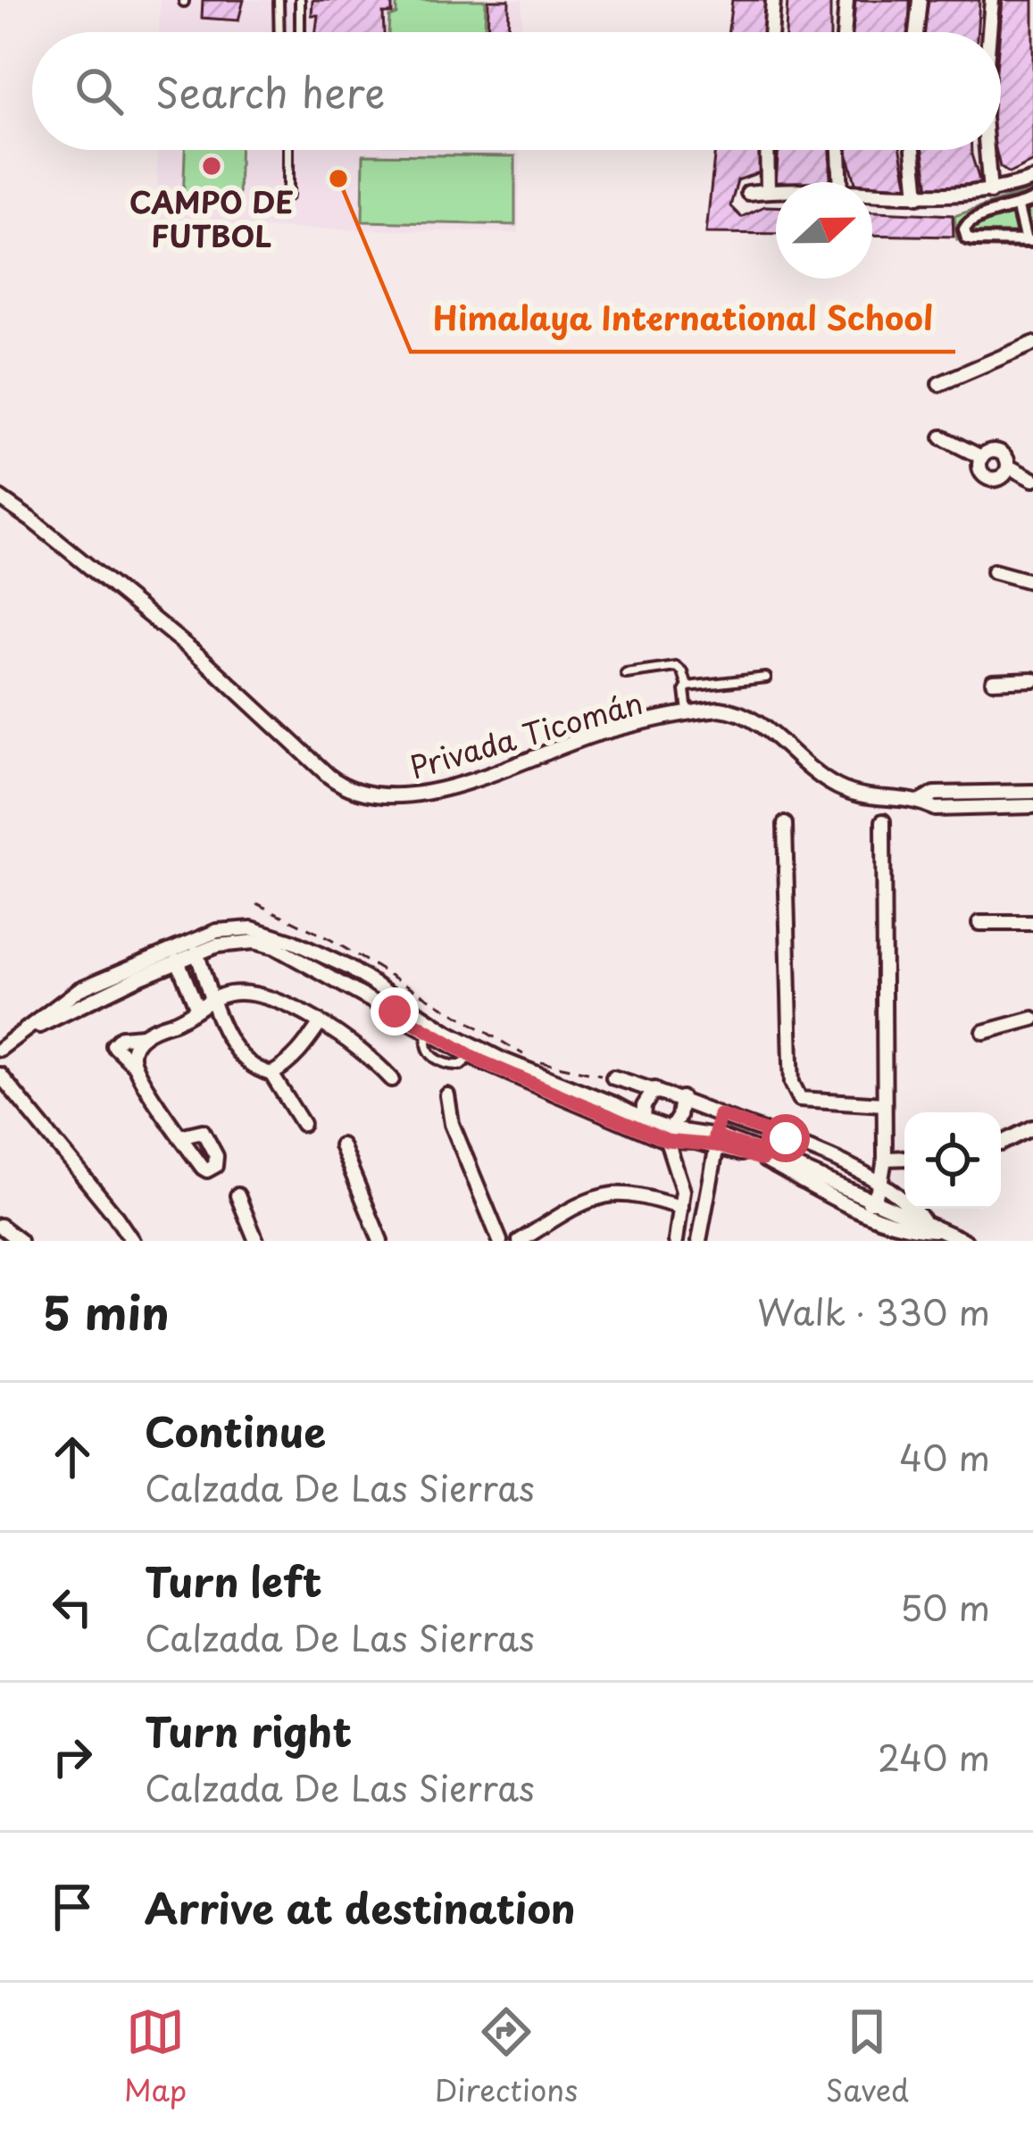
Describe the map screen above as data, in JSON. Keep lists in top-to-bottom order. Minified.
{"streets":{"street":["Privada Ticomán"]},"places":["CAMPO DE FUTBOL","Himalaya International School"],"north":"right","page":{"search":"Search here","heading":["5 min","Walk · 330 m"],"list":[["Continue","Calzada De Las Sierras","40 m"],["Turn left","Calzada De Las Sierras","50 m"],["Turn right","Calzada De Las Sierras","240 m"],"Arrive at destination"],"nav":["Map","Directions","Saved"]}}
